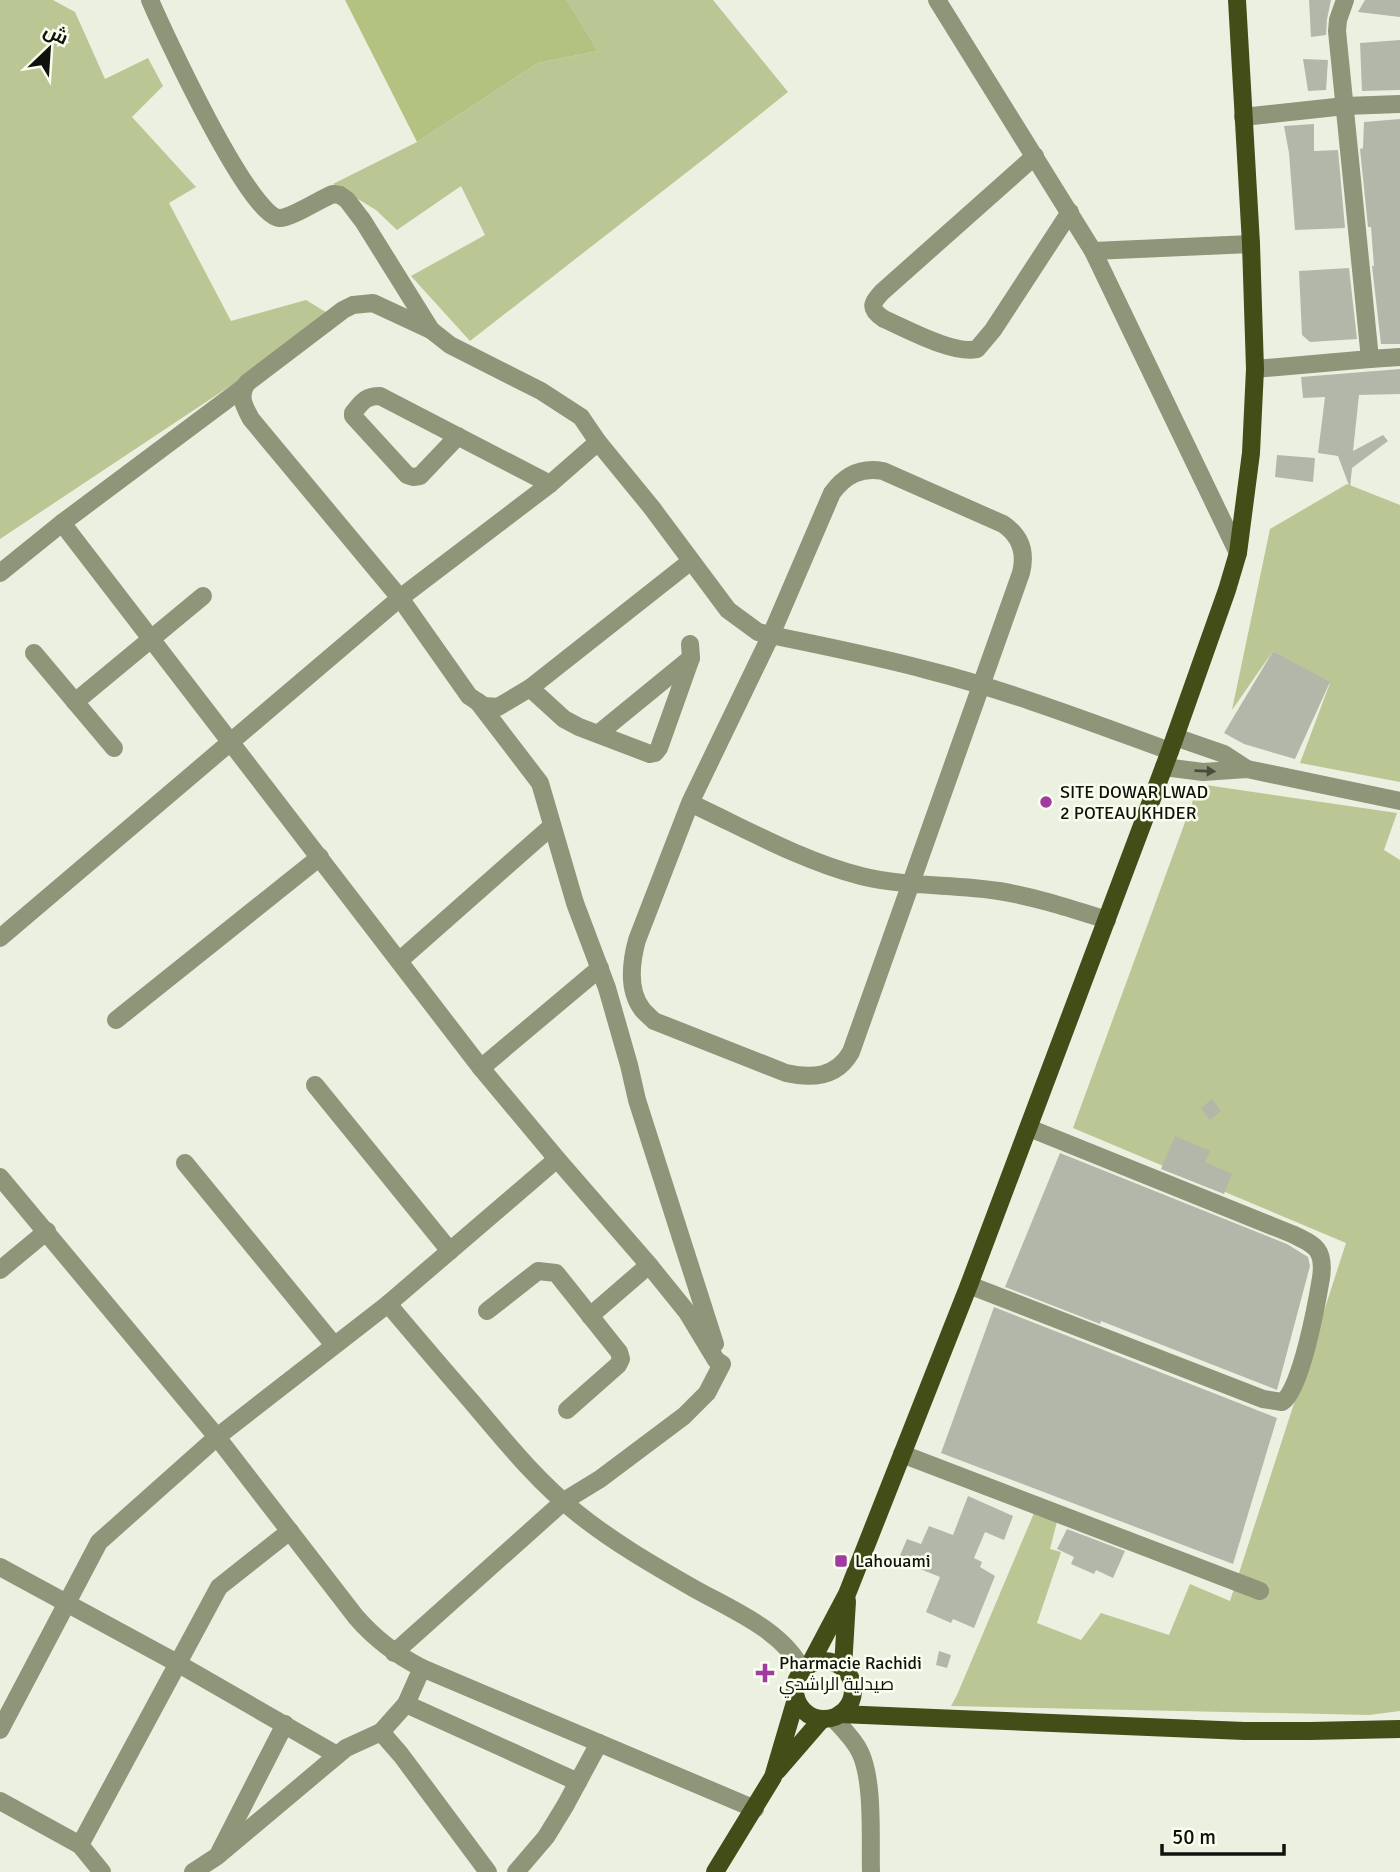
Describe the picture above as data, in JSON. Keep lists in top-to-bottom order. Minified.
{"places":{"other":["SITE DOWAR LWAD 2 POTEAU KHDER"],"transit":["Lahouami"],"health":["Pharmacie Rachidi صيدلية الراشدي"]},"scale_bar":"50 m","north":"top right"}
